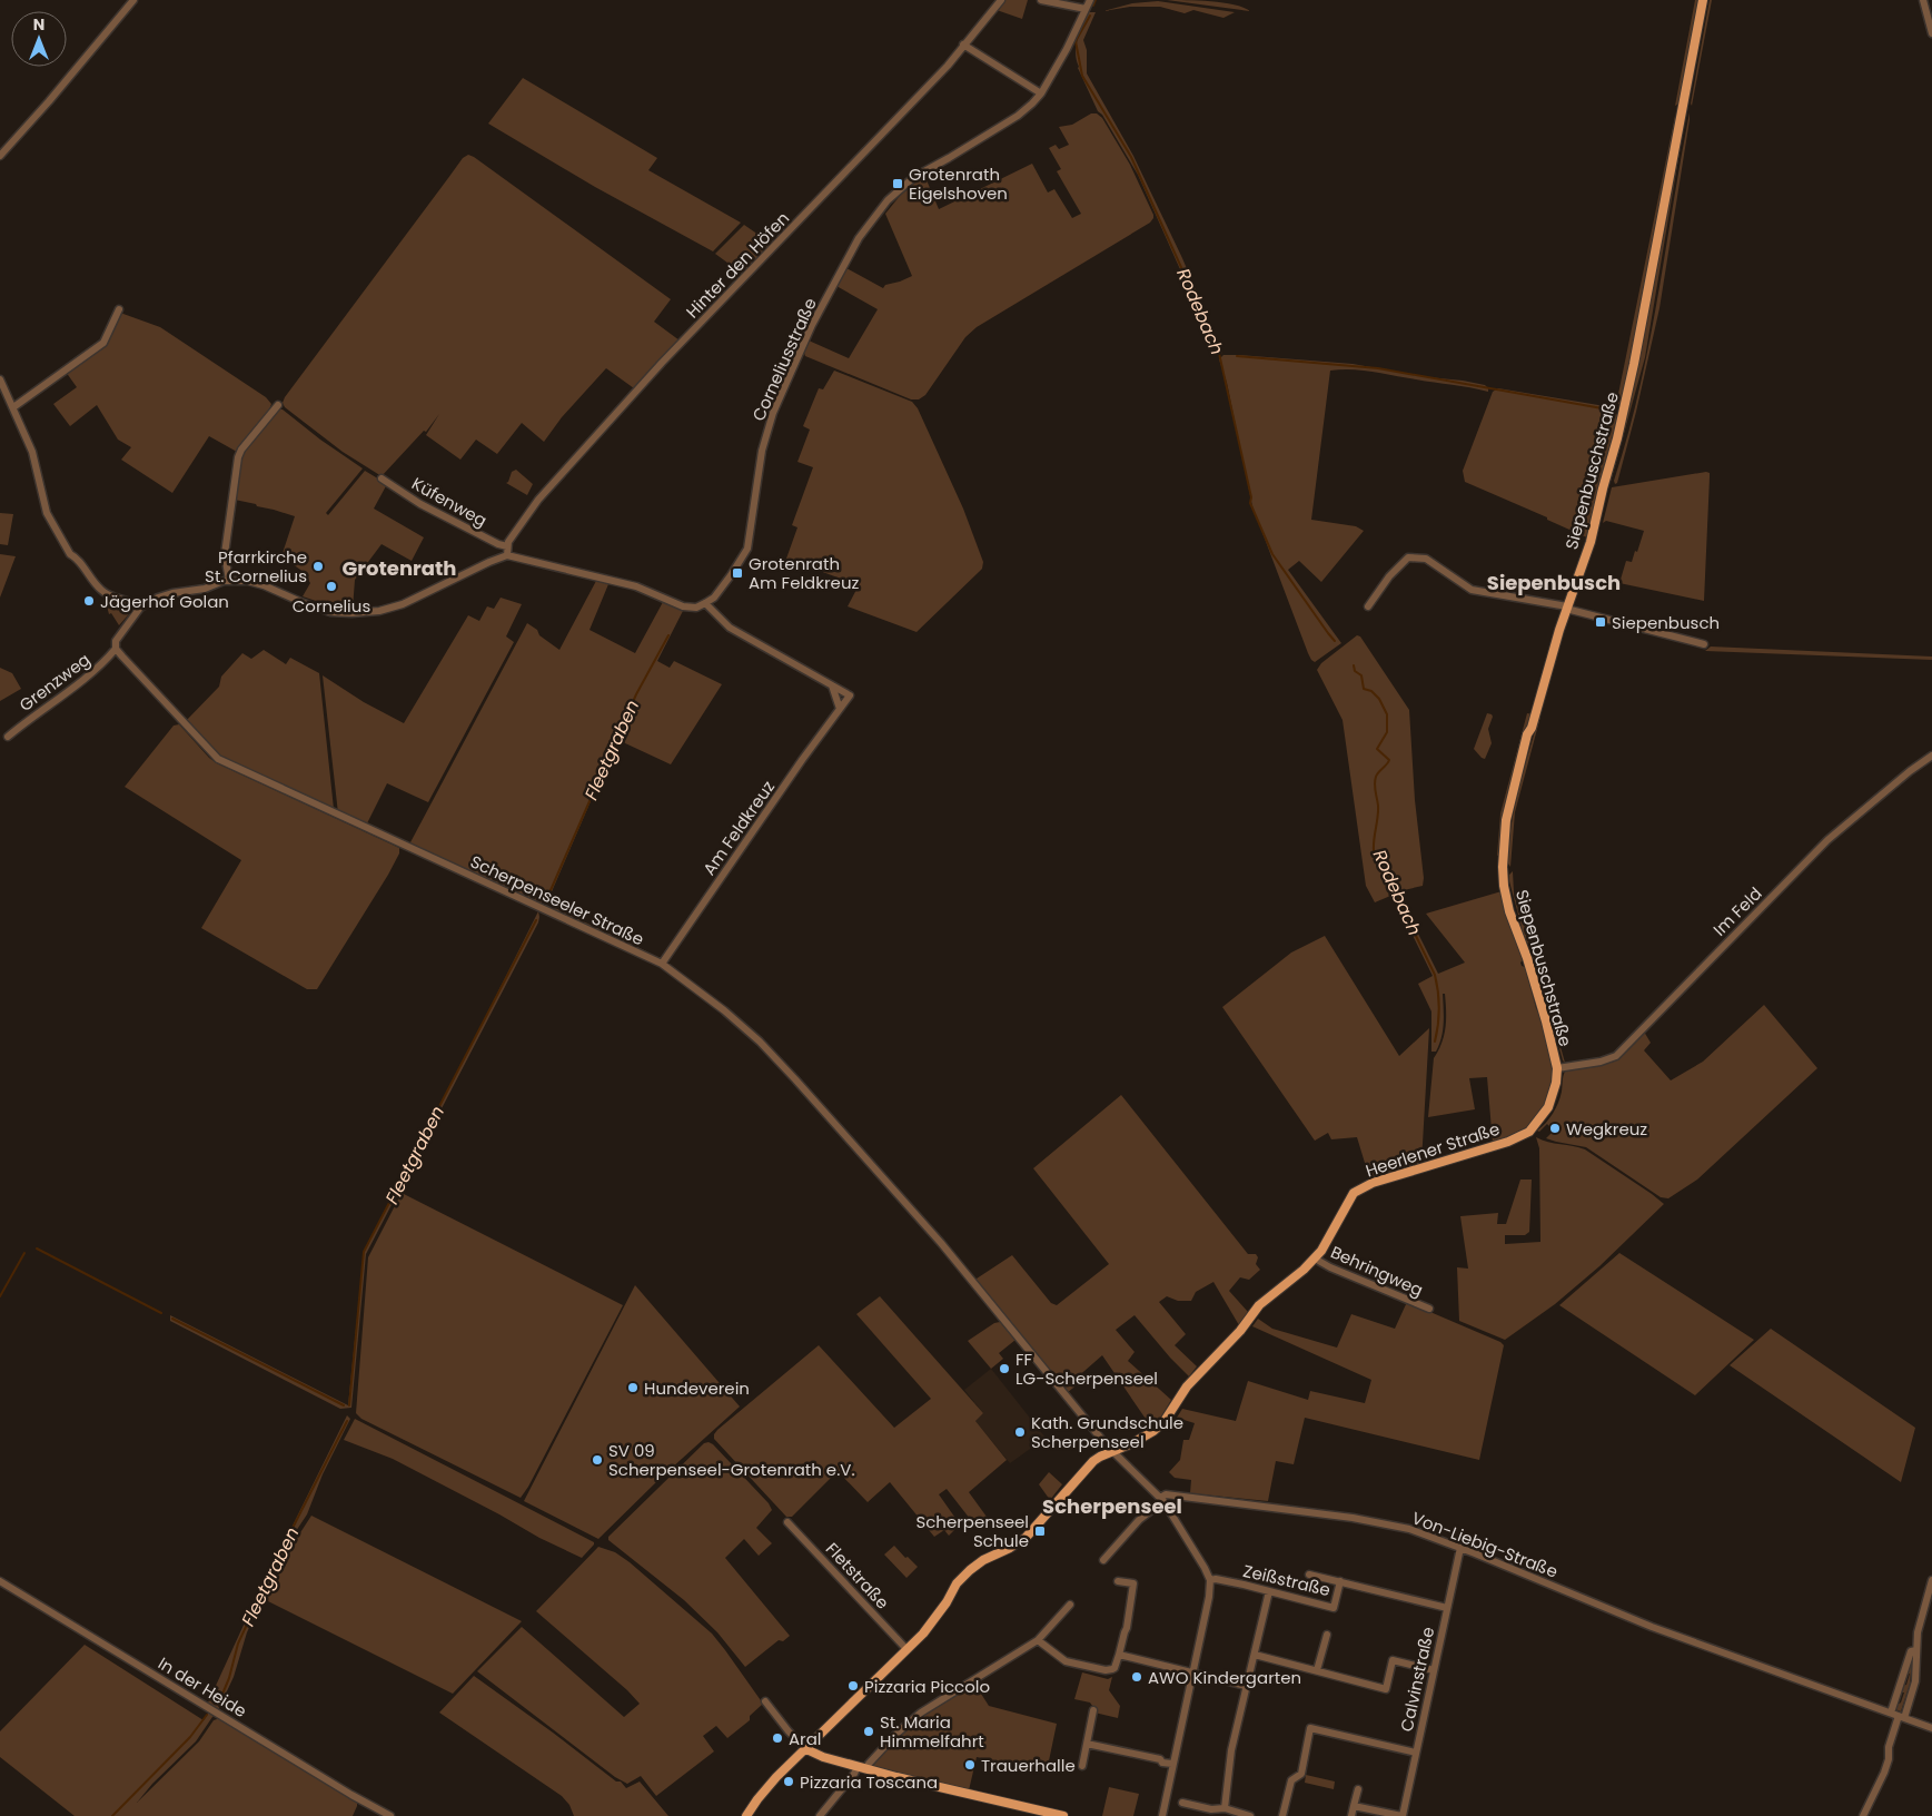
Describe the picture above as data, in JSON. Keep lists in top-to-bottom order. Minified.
{"streets":{"main road":["Siepenbuschstraße","Heerlener Straße"],"street":["Hinter den Höfen","Corneliusstraße","Küfenweg","Grenzweg","Am Feldkreuz","Scherpenseeler Straße","Im Feld","Behringweg","Von-Liebig-Straße","Fletstraße","Zeißstraße","Calvinstraße","In der Heide"]},"crossings":[["Hinter den Höfen","Küfenweg"],["Corneliusstraße","Am Feldkreuz"],["Siepenbuschstraße","Im Feld"],["Siepenbuschstraße","Heerlener Straße"],["Grenzweg","Scherpenseeler Straße"],["Am Feldkreuz","Scherpenseeler Straße"],["Scherpenseeler Straße","Heerlener Straße"],["Im Feld","Heerlener Straße"],["Heerlener Straße","Behringweg"],["Heerlener Straße","Fletstraße"],["Von-Liebig-Straße","Calvinstraße"],["Zeißstraße","Calvinstraße"]],"districts":["Grotenrath","Siepenbusch","Scherpenseel"],"water":["Rodebach","Fleetgraben"],"places":{"transit":["Grotenrath Eigelshoven","Grotenrath Am Feldkreuz","Siepenbusch","Scherpenseel Schule"],"other":["Pfarrkirche St. Cornelius","Cornelius","Jägerhof Golan","Wegkreuz","FF LG-Scherpenseel","Hundeverein","Kath. Grundschule Scherpenseel","SV 09 Scherpenseel-Grotenrath e.V.","AWO Kindergarten","Pizzaria Piccolo","St. Maria Himmelfahrt","Aral","Trauerhalle","Pizzaria Toscana"]},"north":"top"}
